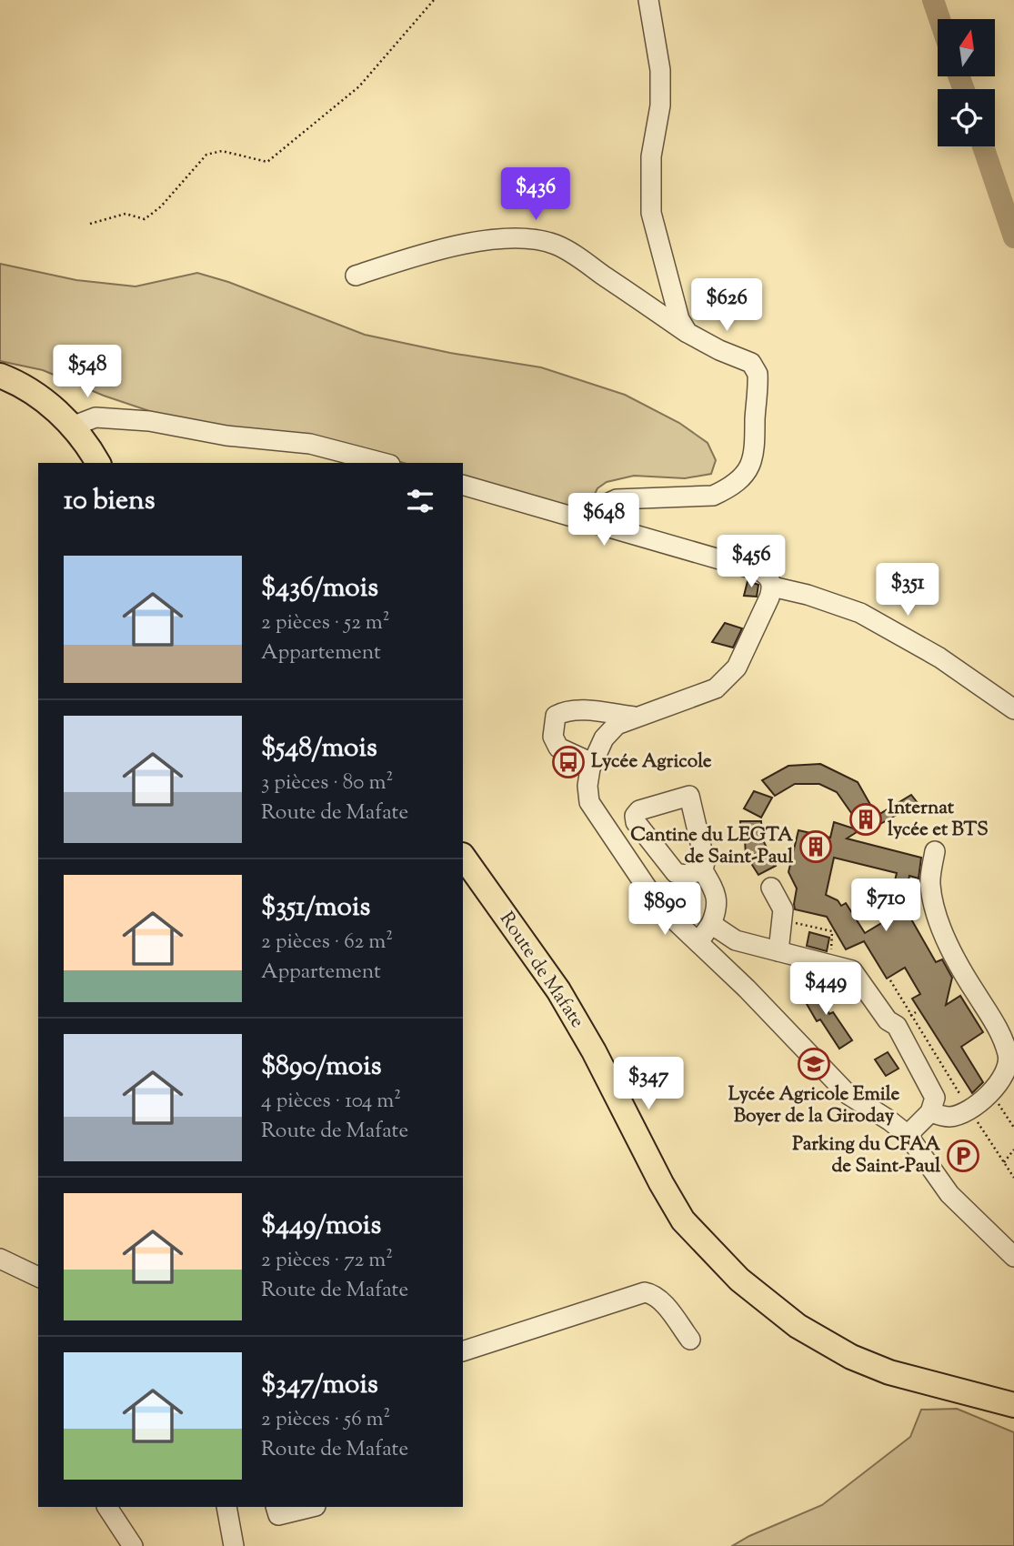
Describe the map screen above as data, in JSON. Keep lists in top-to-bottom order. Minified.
{"streets":{"main road":["Route de Mafate"]},"places":{"bus stop":["Lycée Agricole"],"building":["Internat lycée et BTS","Cantine du LEGTA de Saint-Paul"],"school or university":["Lycée Agricole Emile Boyer de la Giroday"],"parking":["Parking du CFAA de Saint-Paul"]},"north":"top","page":{"price":["$436","$626","$548","$648","$456","$351","$710","$890","$449","$347"],"heading":"10 biens","list":[{"name":"$436/mois","note":"2 pièces · 52 m² · Appartement"},{"name":"$548/mois","note":"3 pièces · 80 m² · Route de Mafate"},{"name":"$351/mois","note":"2 pièces · 62 m² · Appartement"},{"name":"$890/mois","note":"4 pièces · 104 m² · Route de Mafate"},{"name":"$449/mois","note":"2 pièces · 72 m² · Route de Mafate"},{"name":"$347/mois","note":"2 pièces · 56 m² · Route de Mafate"}]}}
